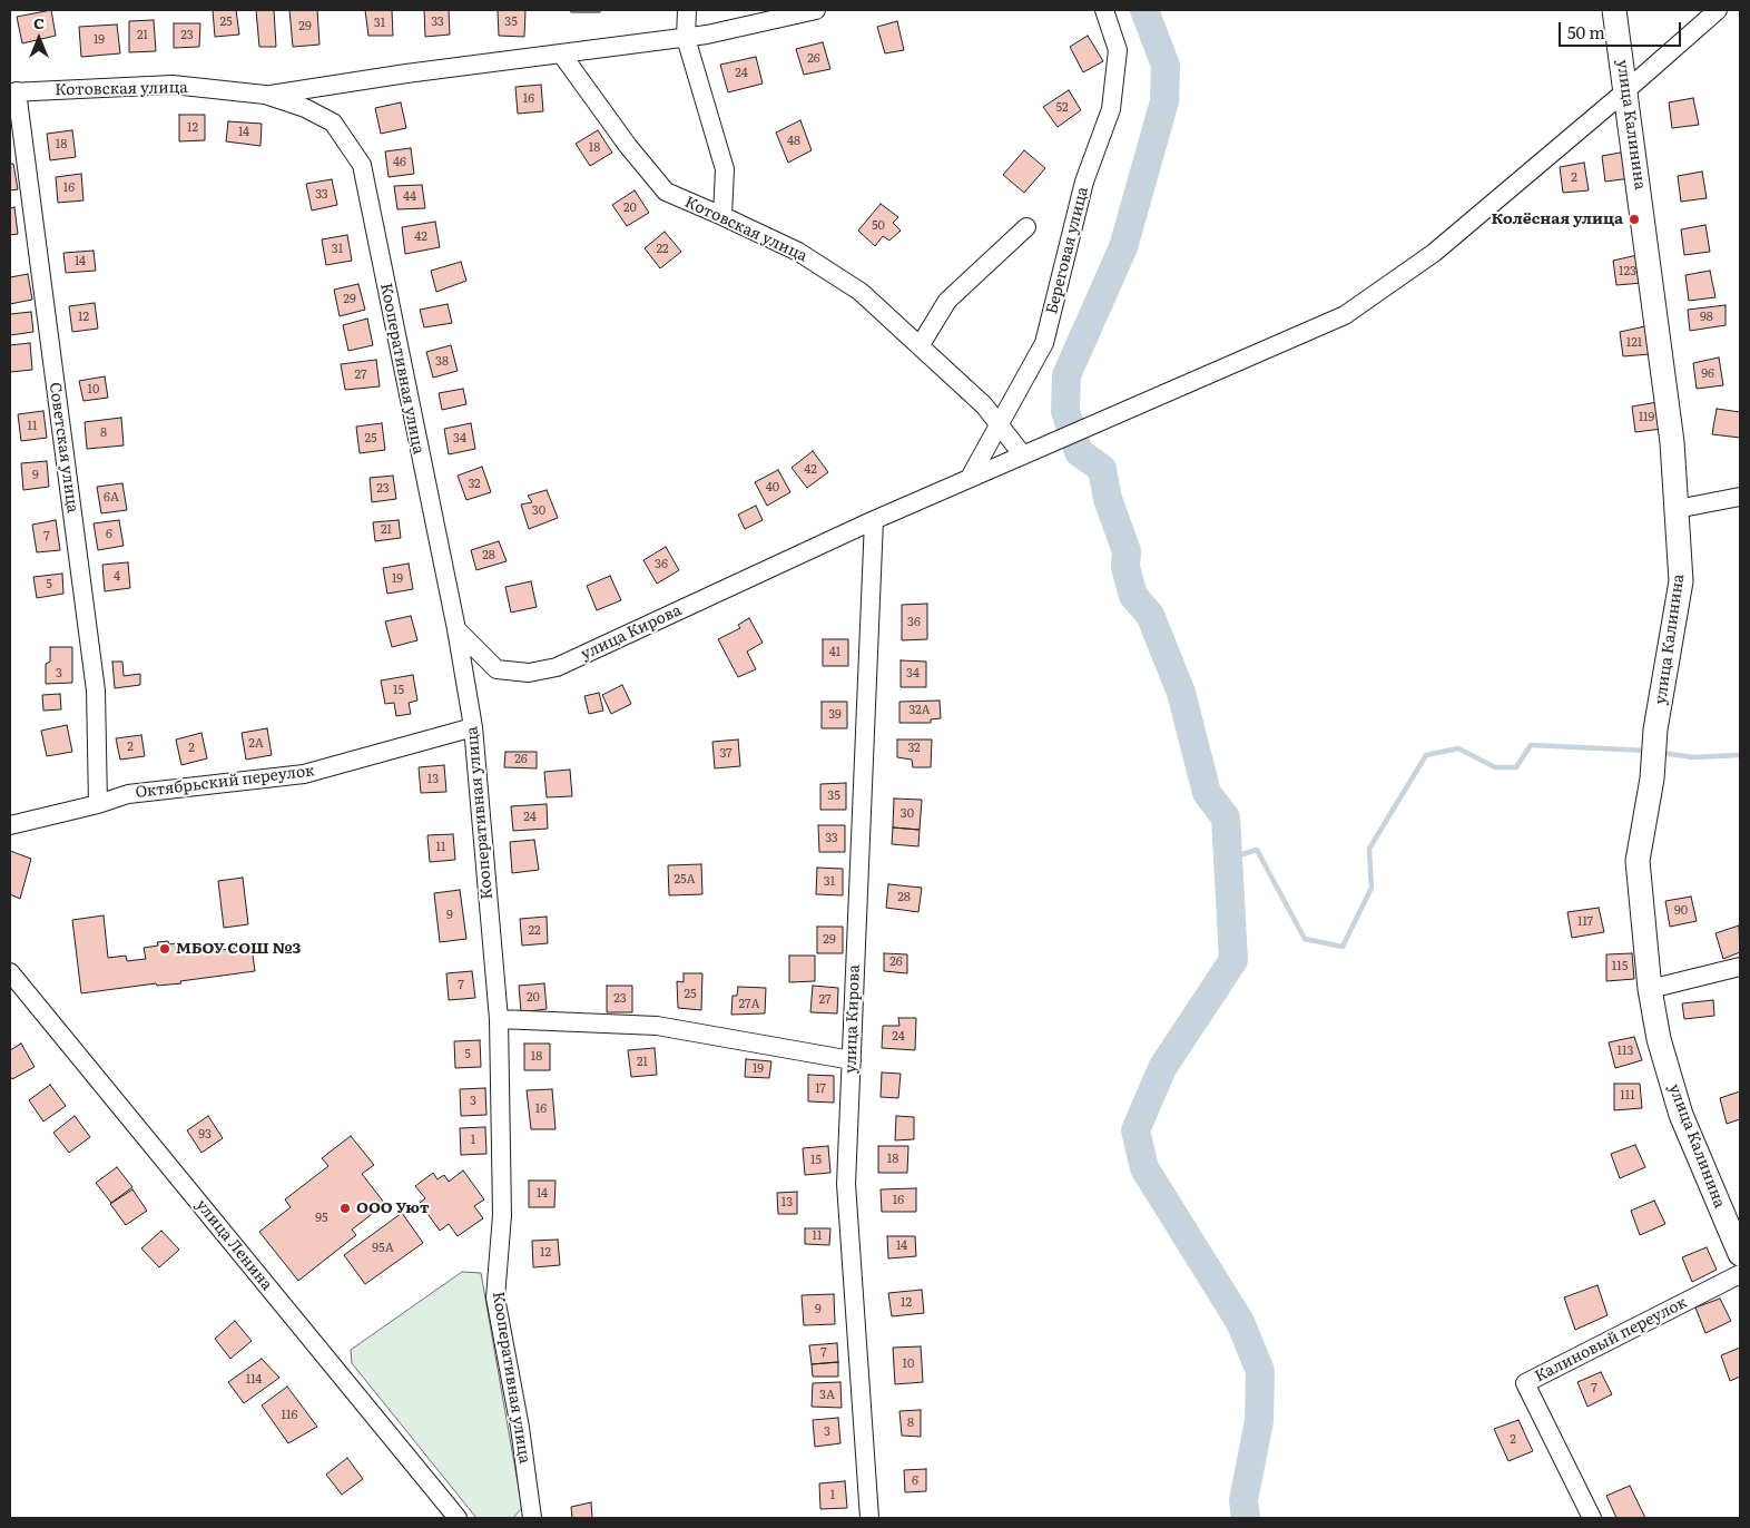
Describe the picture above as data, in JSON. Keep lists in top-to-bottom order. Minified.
{"streets":{"main road":["улица Калинина"],"street":["Котовская улица","Береговая улица","Кооперативная улица","Советская улица","улица Кирова","Октябрьский переулок","улица Ленина","Калиновый переулок"]},"crossings":[["Котовская улица","Береговая улица"],["Котовская улица","Кооперативная улица"],["Котовская улица","Советская улица"],["Котовская улица","улица Кирова"],["улица Калинина","улица Кирова"],["Береговая улица","улица Кирова"],["Кооперативная улица","улица Кирова"],["Кооперативная улица","Октябрьский переулок"],["Советская улица","Октябрьский переулок"]],"places":["Колёсная улица","МБОУ СОШ №3","ООО Уют"],"house_numbers":["25","33","35","31","29","21","23","19","26","24","16","52","12","14","48","18","18","46","2","16","33","44","20","50","42","31","22","14","123","29","12","98","121","38","96","27","10","119","11","8","25","34","42","9","32","40","23","6А","30","21","6","7","28","36","4","19","5","36","41","3","34","15","32А","39","2А","2","2","32","37","26","13","35","30","24","33","11","25А","31","28","90","9","117","22","29","26","115","7","25","20","23","27","27А","24","113","5","18","21","19","17","111","3","16","93","1","18","15","14","16","13","95","11","14","95А","12","12","9","7","10","114","7","3А","116","8","3","2","6","1"],"scale_bar":"50 m","north":"top"}
